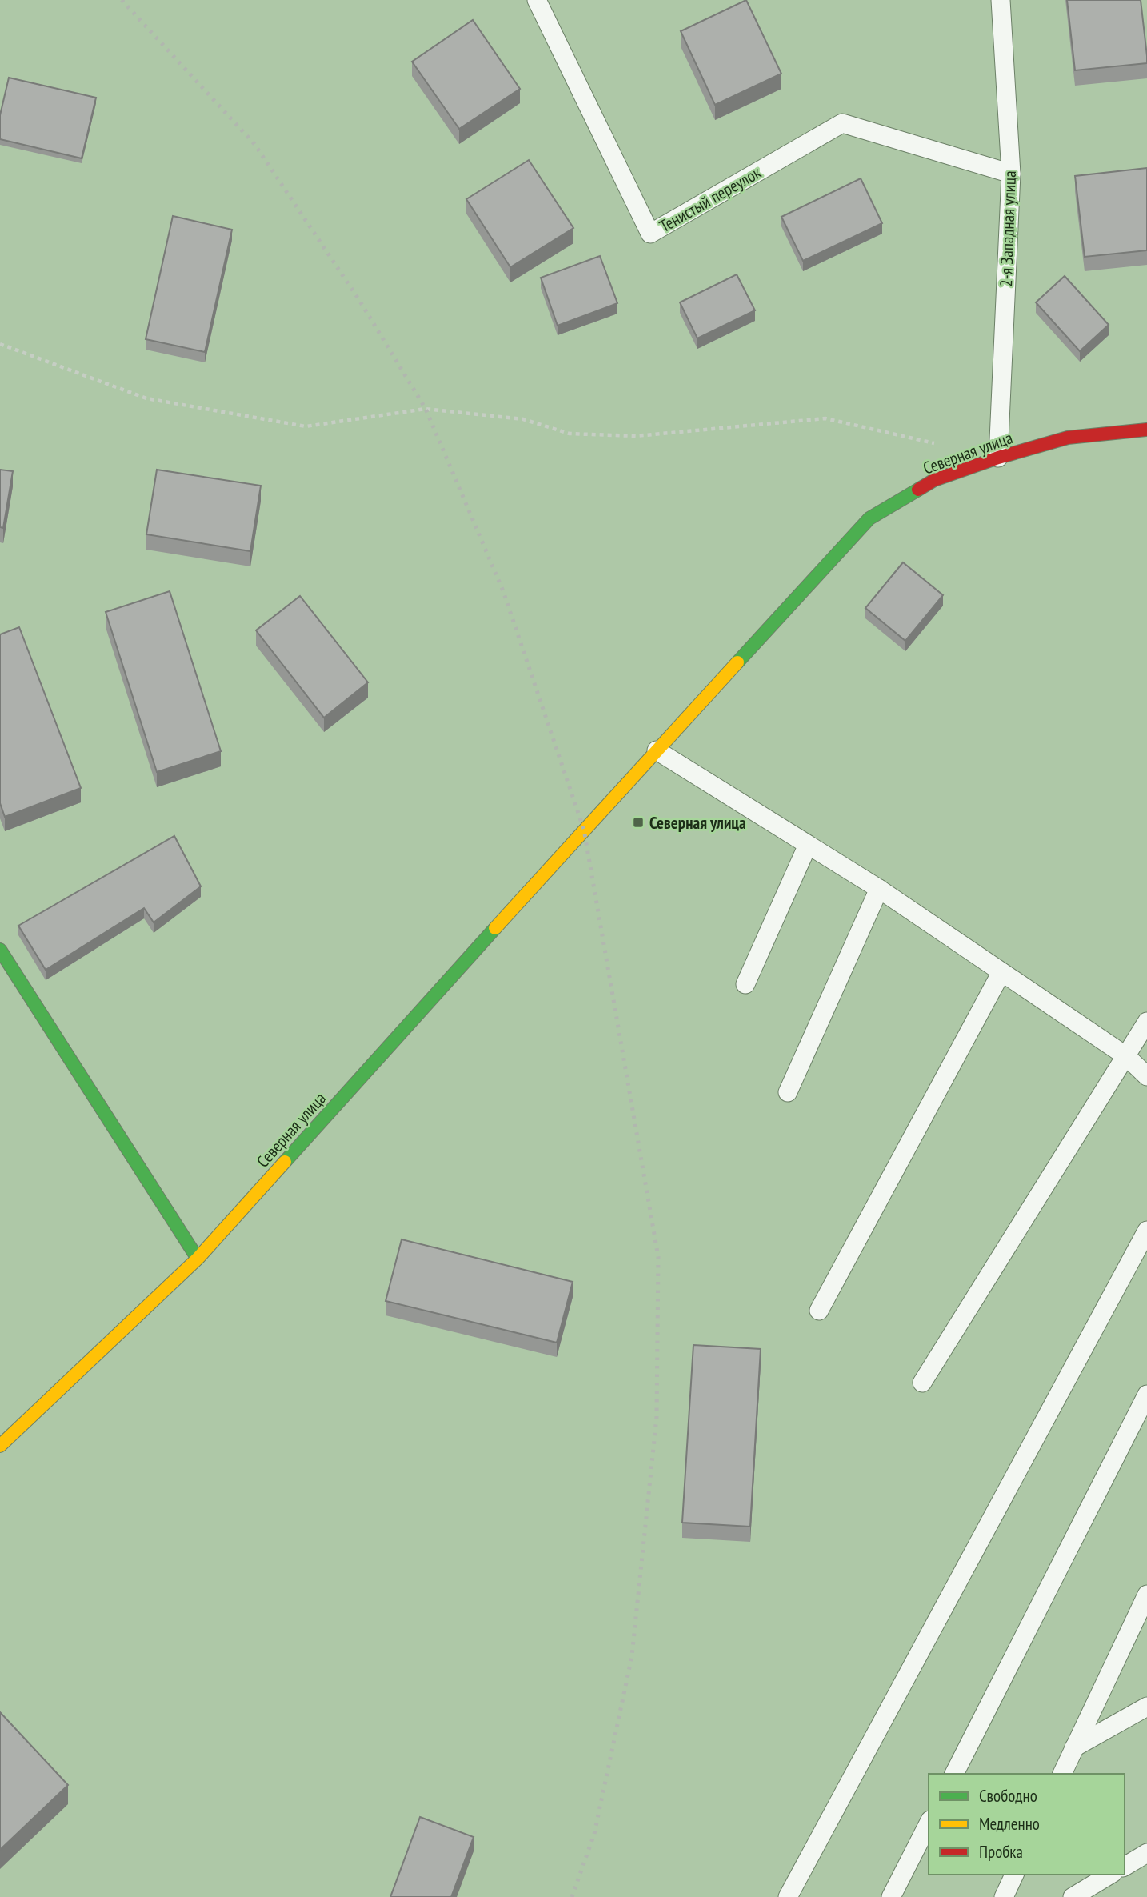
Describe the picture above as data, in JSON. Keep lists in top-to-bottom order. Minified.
{"streets":{"street":["Северная улица"],"lane":["Тенистый переулок","2-я Западная улица"]},"crossings":[["Тенистый переулок","2-я Западная улица"],["2-я Западная улица","Северная улица"]],"places":{"transit":["Северная улица"]},"legend":["Свободно","Медленно","Пробка"]}
